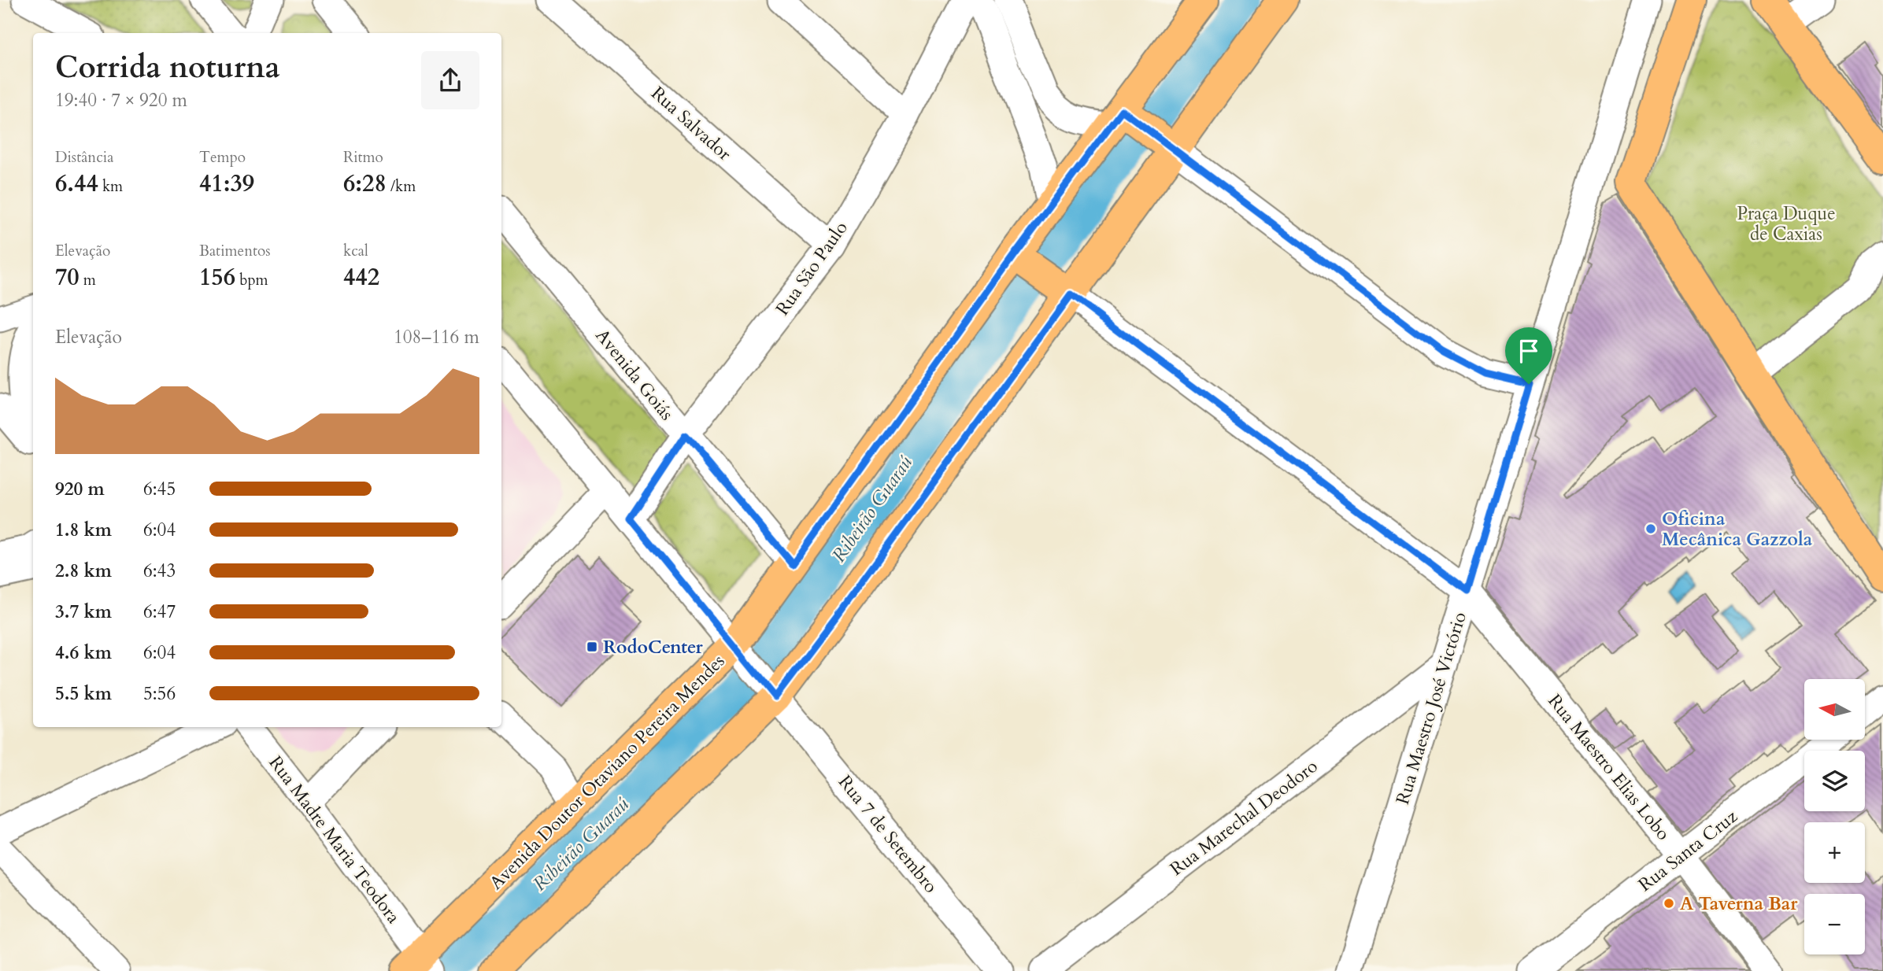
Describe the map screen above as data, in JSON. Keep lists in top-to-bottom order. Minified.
{"streets":{"main road":["Avenida Doutor Otaviano Pereira Mendes"],"street":["Rua Salvador","Rua São Paulo","Avenida Goiás","Rua Maestro José Victório","Rua Maestro Elias Lobo","Rua Marechal Deodoro","Rua 7 de Setembro","Rua Madre Maria Teodora","Rua Santa Cruz"]},"crossings":[["Rua Salvador","Rua São Paulo"],["Rua São Paulo","Avenida Goiás"],["Avenida Goiás","Avenida Doutor Otaviano Pereira Mendes"],["Rua Maestro José Victório","Rua Maestro Elias Lobo"],["Rua Maestro José Victório","Rua Marechal Deodoro"],["Rua Maestro Elias Lobo","Avenida Doutor Otaviano Pereira Mendes"],["Rua Maestro Elias Lobo","Rua Santa Cruz"],["Avenida Doutor Otaviano Pereira Mendes","Rua 7 de Setembro"],["Avenida Doutor Otaviano Pereira Mendes","Rua Madre Maria Teodora"]],"water":["Ribeirão Guaraú"],"parks":["Praça Duque de Caxias"],"places":{"other":["Oficina Mecânica Gazzola","A Taverna Bar"],"transit":["RodoCenter"]},"north":"left","page":{"heading":["Corrida noturna","19:40 · 7 × 920 m"],"stats":[["Distância","6.44 km"],["Tempo","41:39"],["Ritmo","6:28 /km"],["Elevação","70 m"],["Batimentos","156 bpm"],["kcal","442"]],"chart":["Elevação","108–116 m"],"list":[{"name":"920 m","note":"6:45"},{"name":"1.8 km","note":"6:04"},{"name":"2.8 km","note":"6:43"},{"name":"3.7 km","note":"6:47"},{"name":"4.6 km","note":"6:04"},{"name":"5.5 km","note":"5:56"}],"map_buttons":["+","−"]}}
